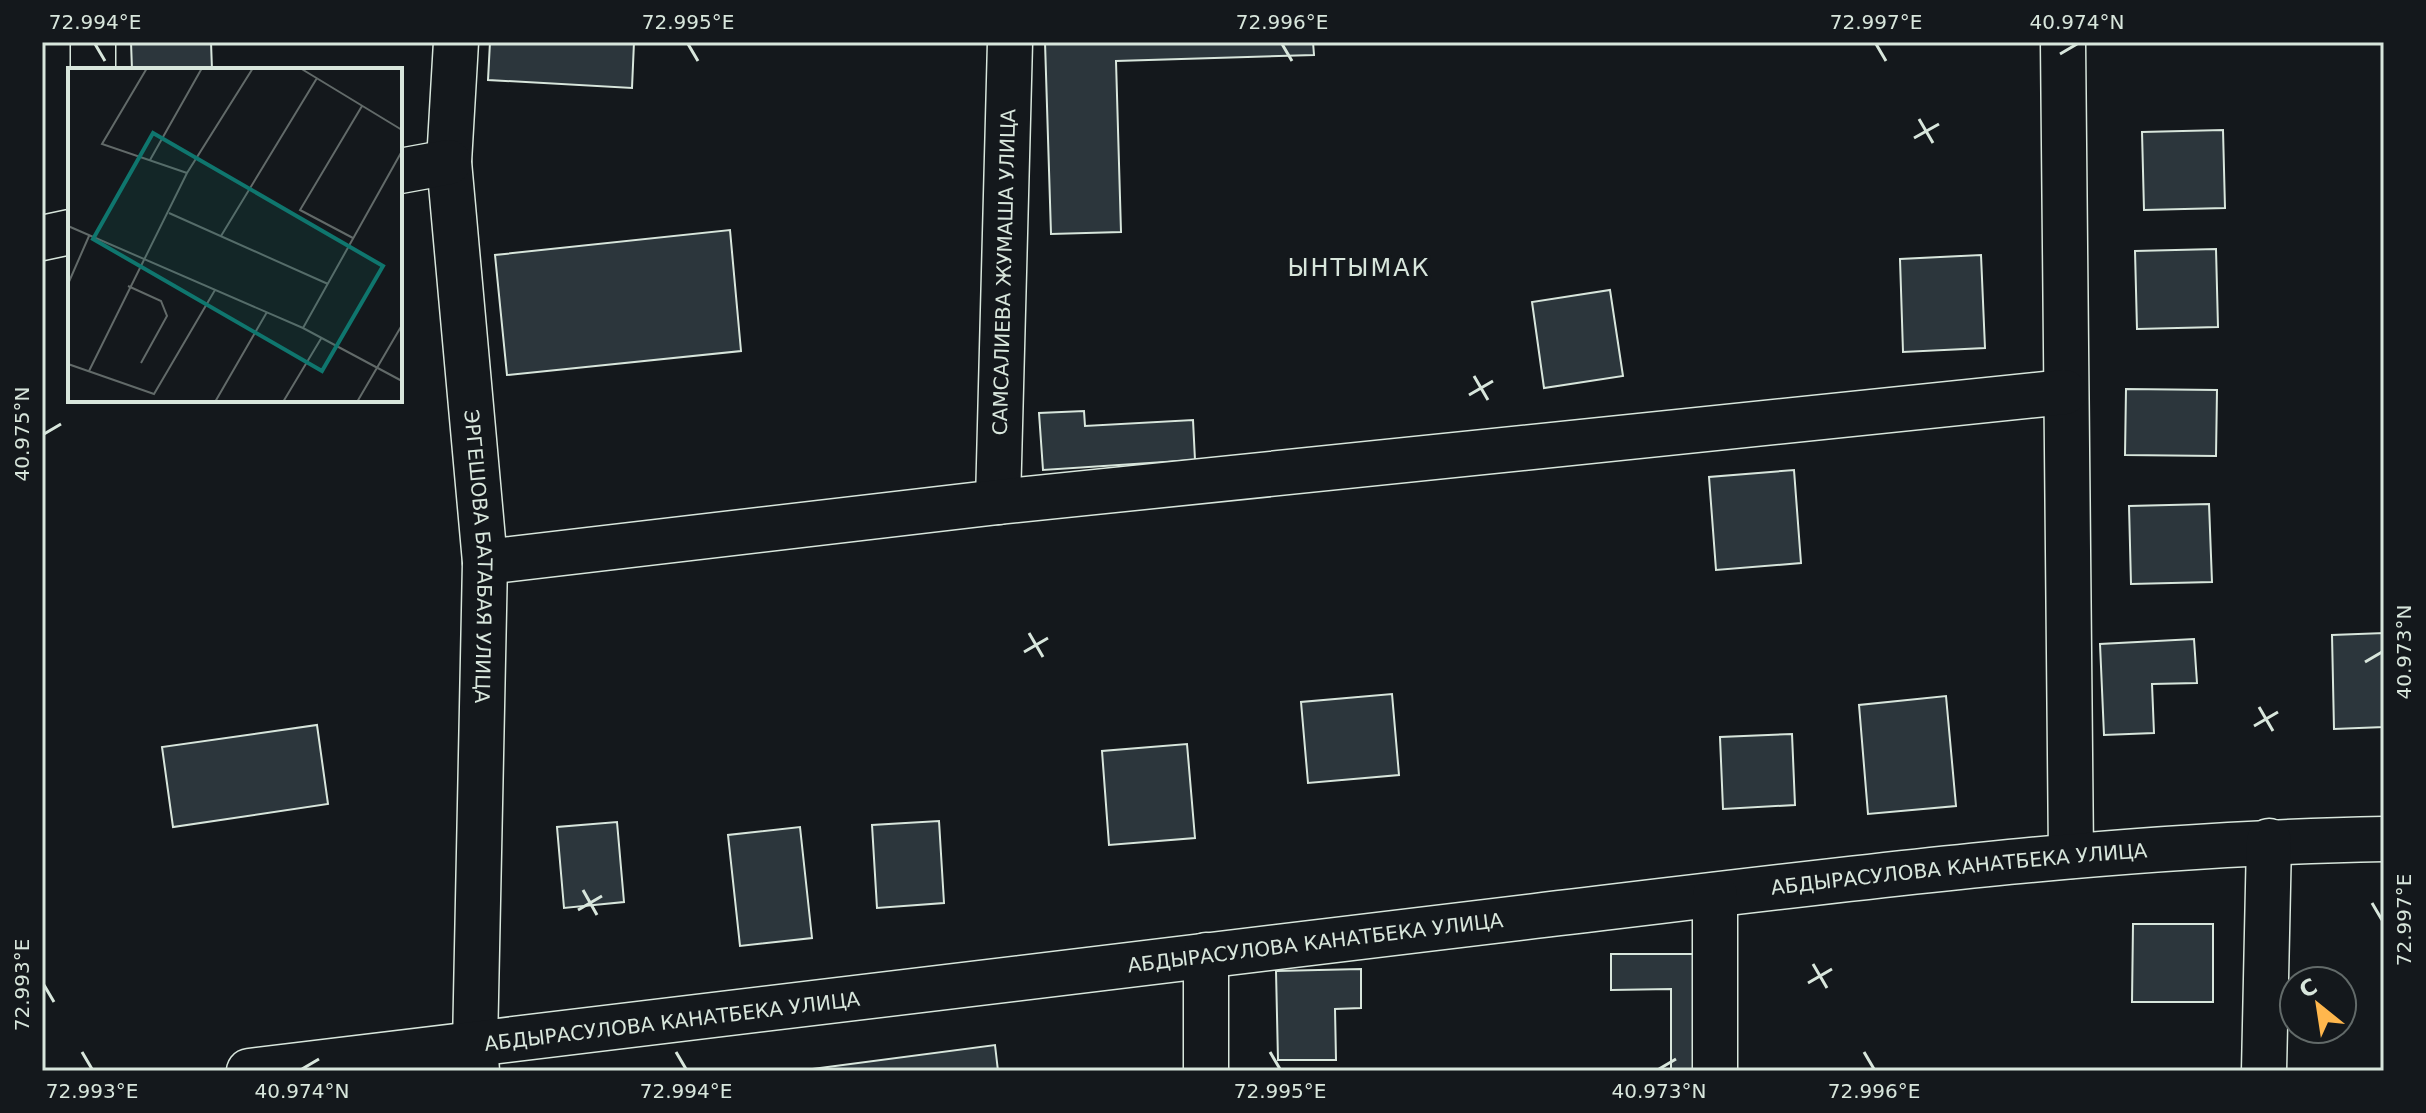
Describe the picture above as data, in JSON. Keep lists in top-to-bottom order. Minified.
{"streets":{"street":["САМСАЛИЕВА ЖУМАША УЛИЦА","ЭРГЕШОВА БАТАБАЯ УЛИЦА","АБДЫРАСУЛОВА КАНАТБЕКА УЛИЦА"]},"crossings":[["ЭРГЕШОВА БАТАБАЯ УЛИЦА","АБДЫРАСУЛОВА КАНАТБЕКА УЛИЦА"]],"districts":["ЫНТЫМАК"],"north":"top left","coordinates":["72.994°E","72.995°E","72.996°E","72.997°E","40.974°N","40.975°N","40.973°N","72.993°E"]}
